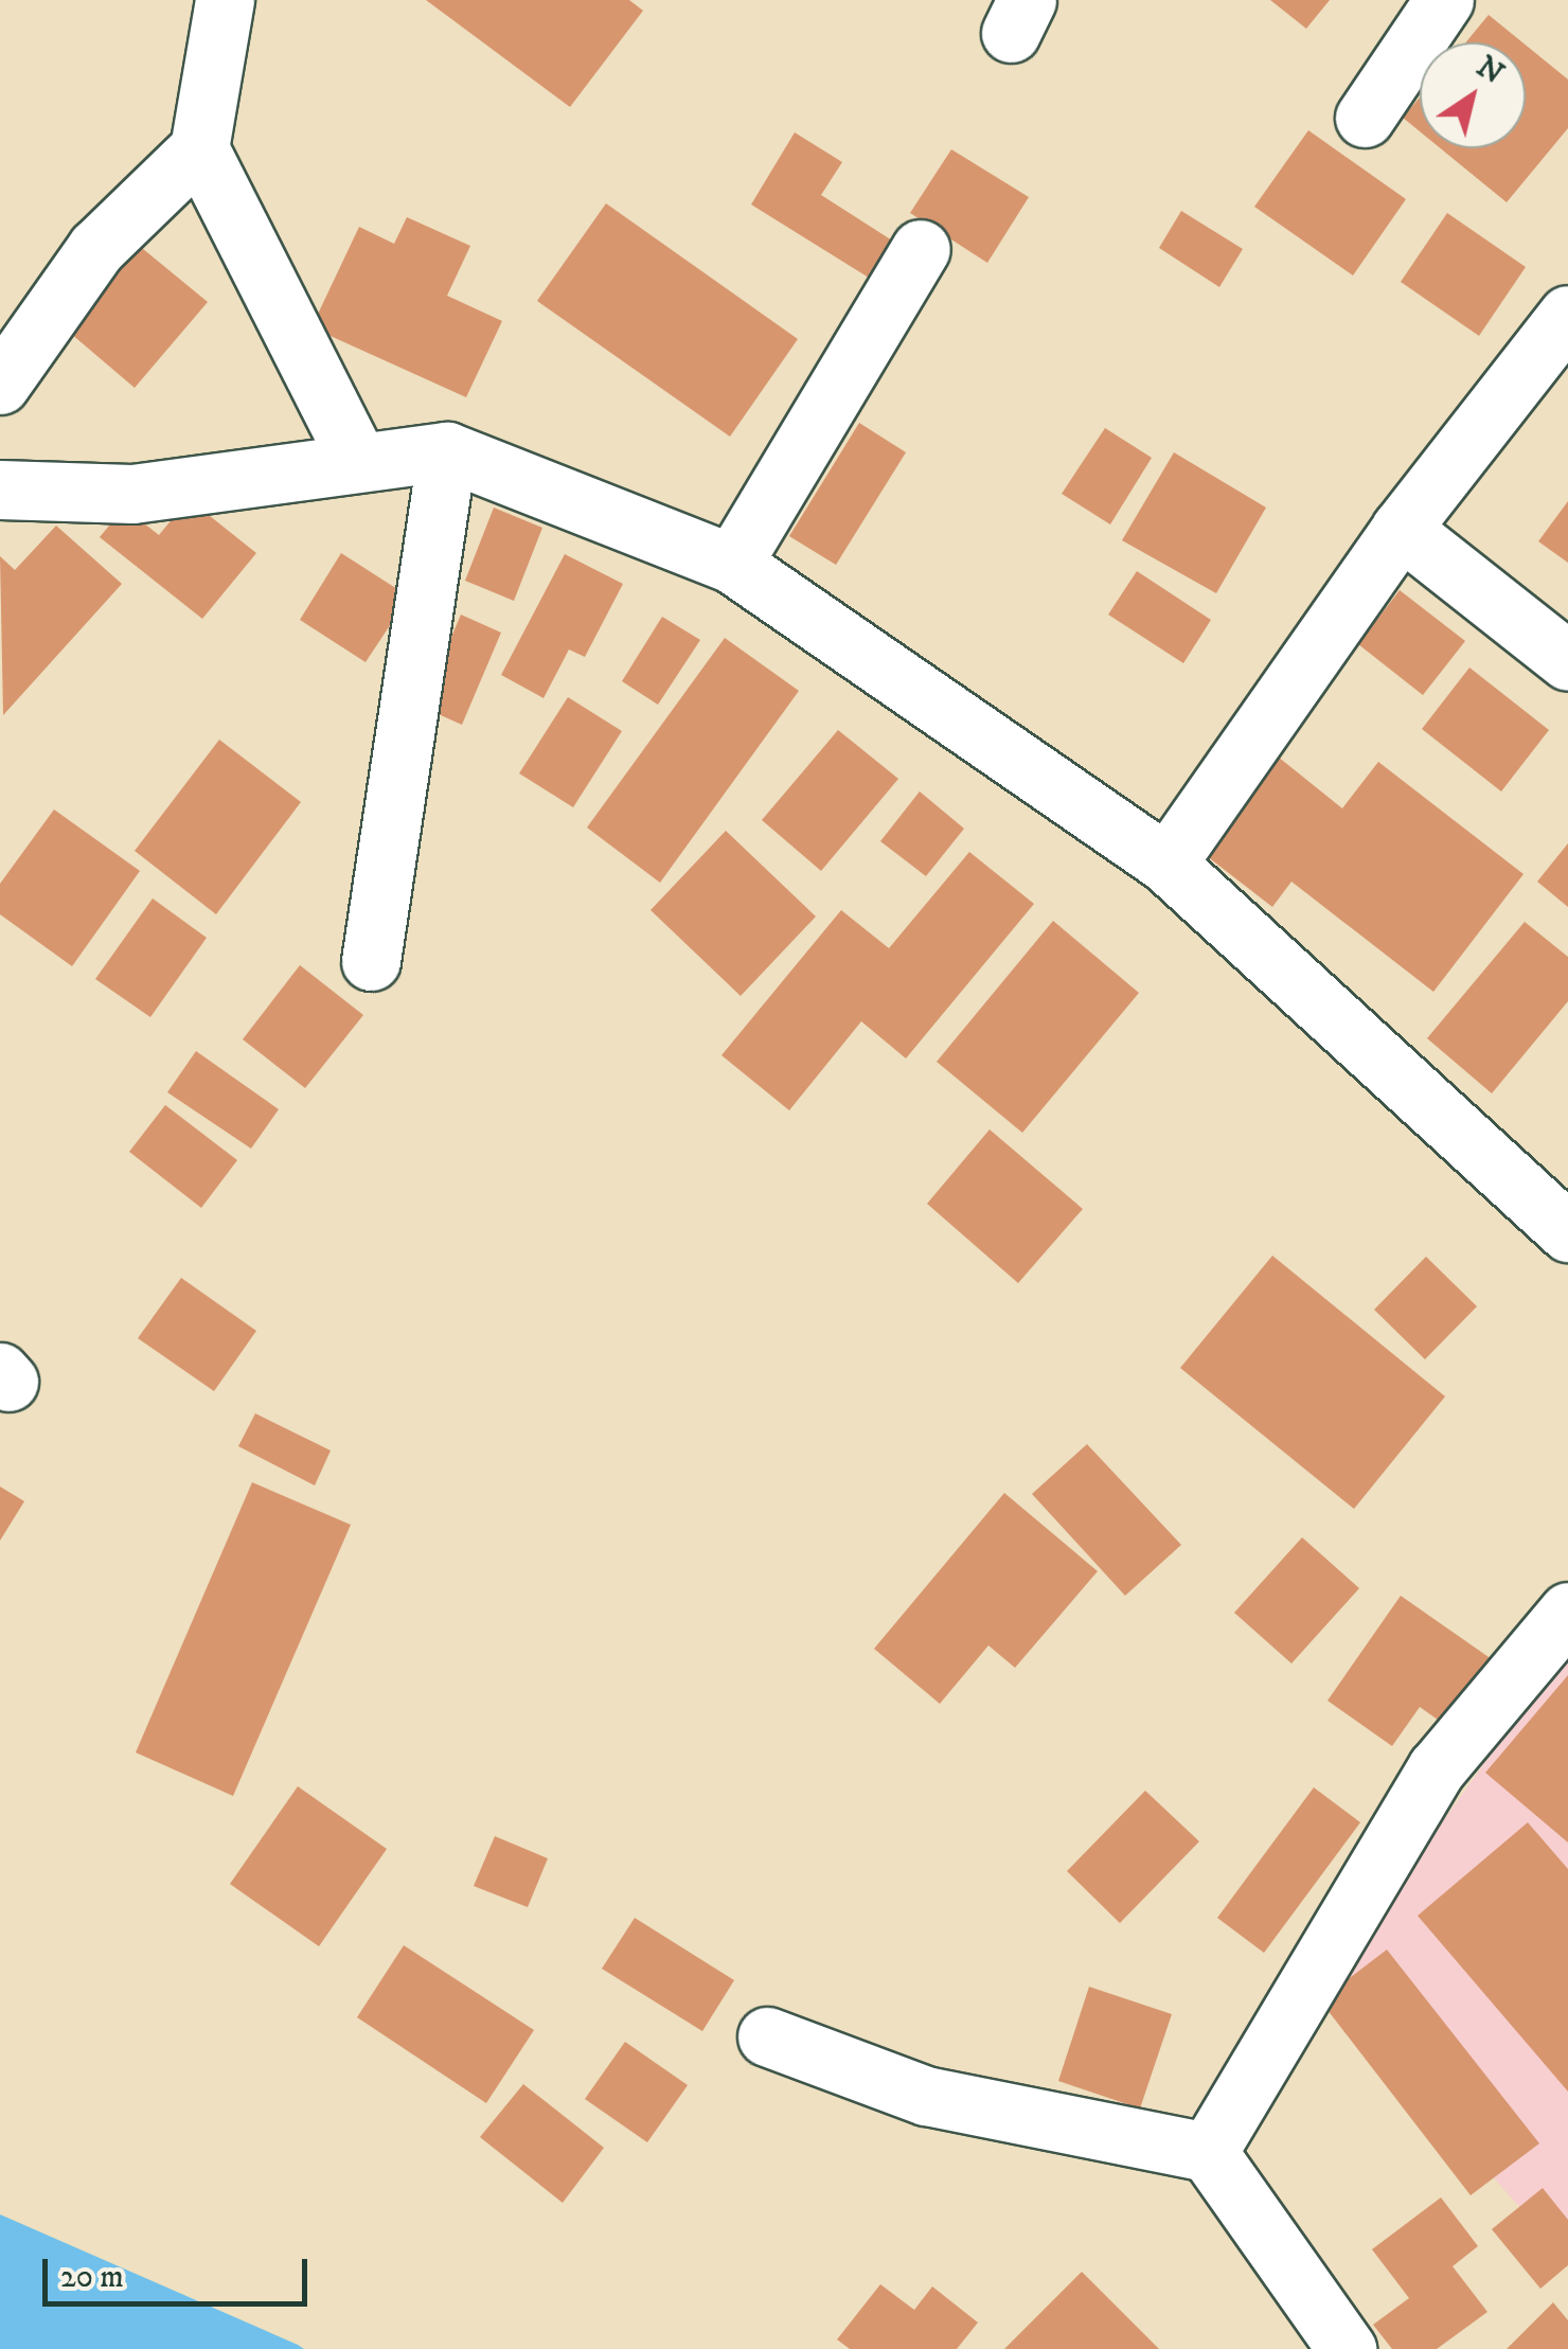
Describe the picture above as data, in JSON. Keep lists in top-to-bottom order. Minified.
{"scale_bar":"20 m","north":"top right"}
